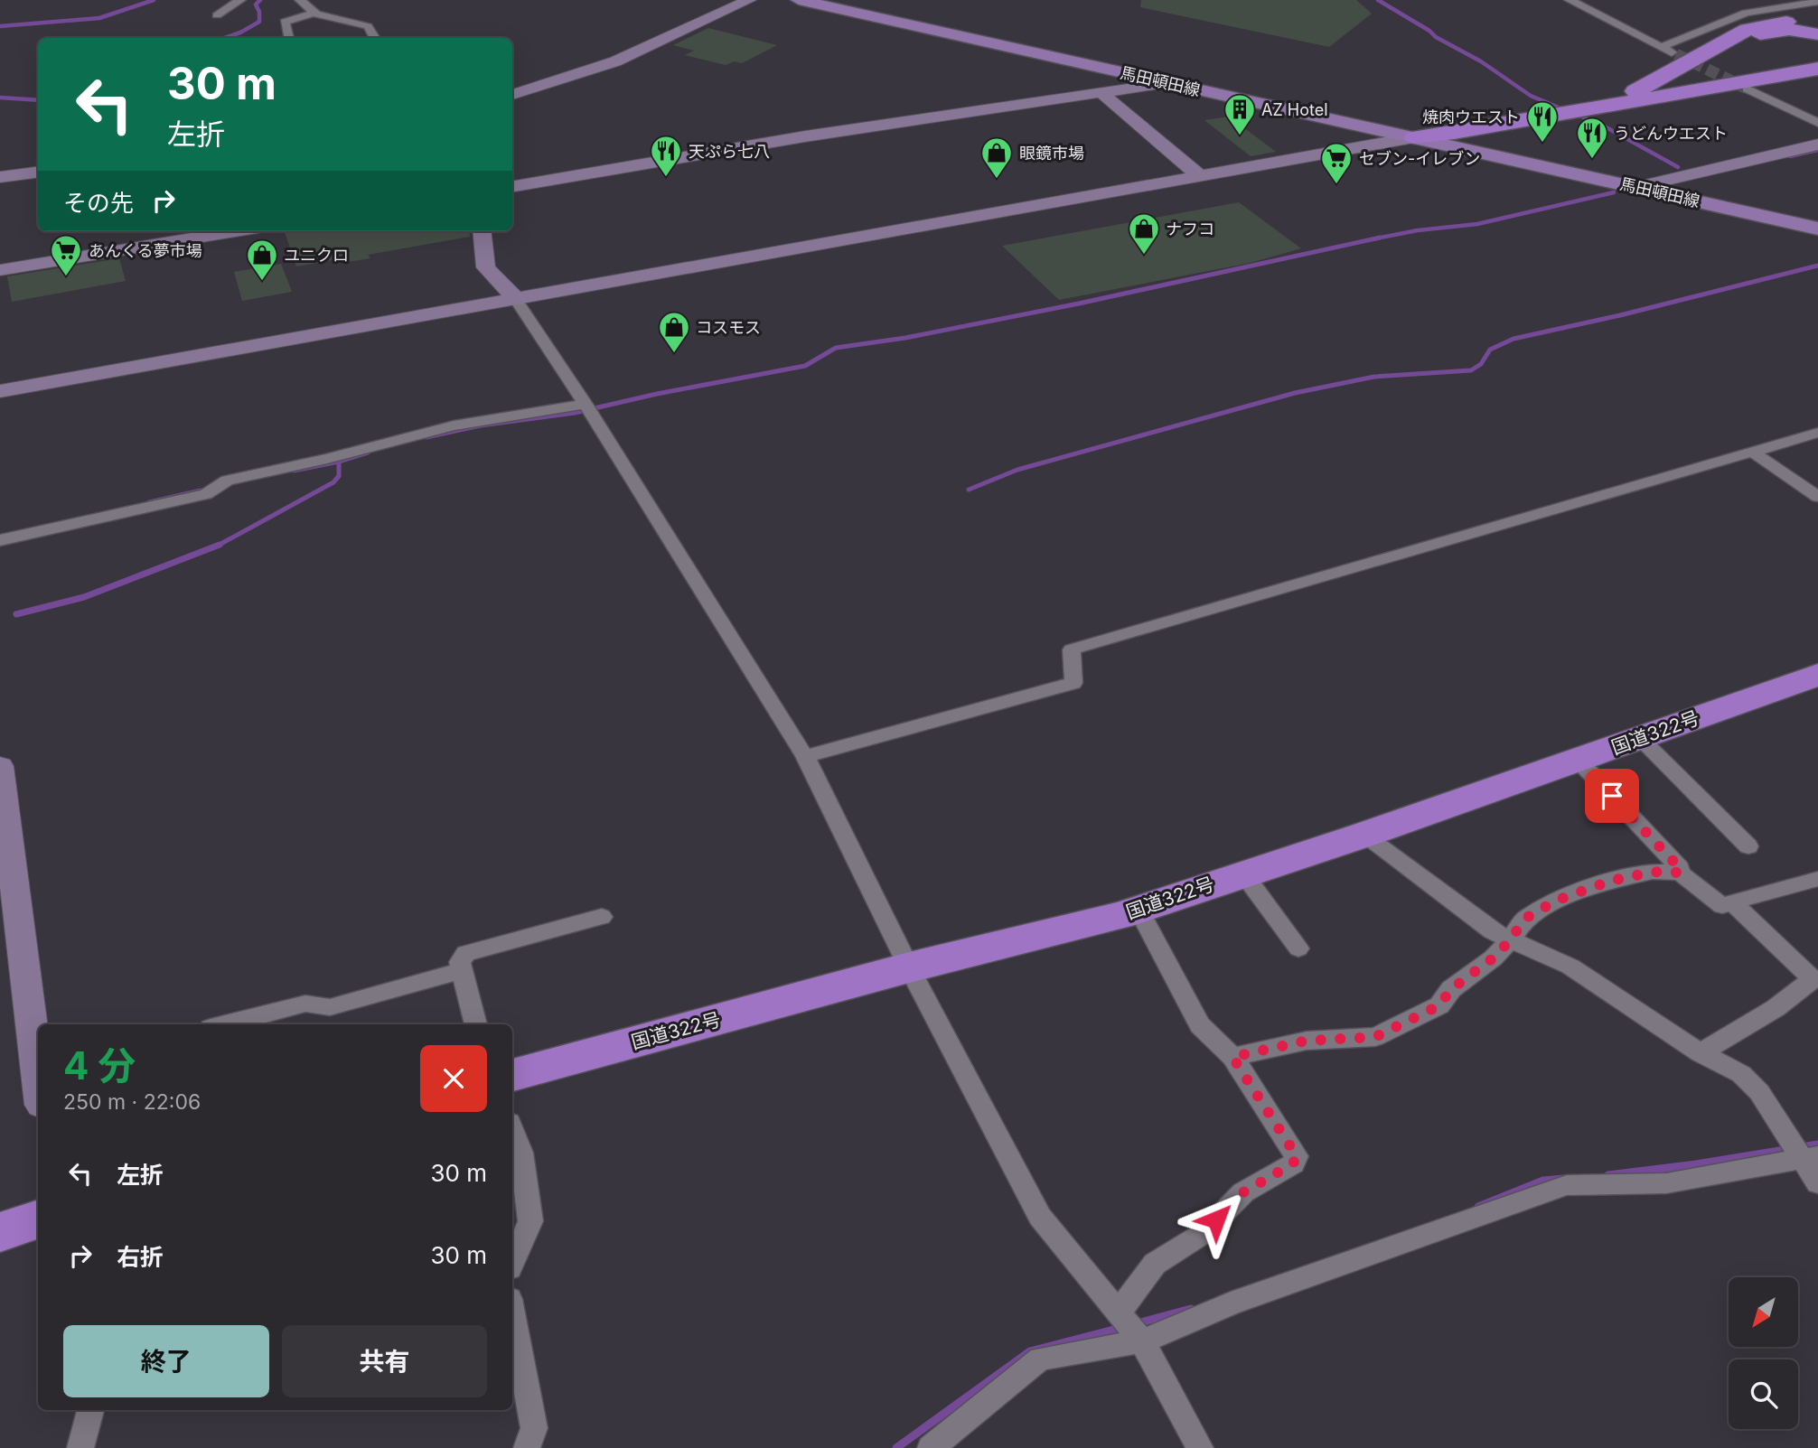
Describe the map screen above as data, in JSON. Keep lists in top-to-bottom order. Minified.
{"streets":{"highway":["国道322号"],"main road":["馬田頓田線"]},"places":{"building":["AZ Hotel"],"restaurant":["焼肉ウエスト","うどんウエスト","天ぷら七八"],"shop":["眼鏡市場","ナフコ","ユニクロ","コスモス"],"supermarket":["セブン-イレブン","あんくる夢市場"]},"north":"bottom left","page":{"turn":["30 m","左折"],"then":"その先","heading":["4 分","250 m · 22:06"],"list":[{"name":"左折","value":"30 m"},{"name":"右折","value":"30 m"}],"buttons":["終了","共有"]}}
